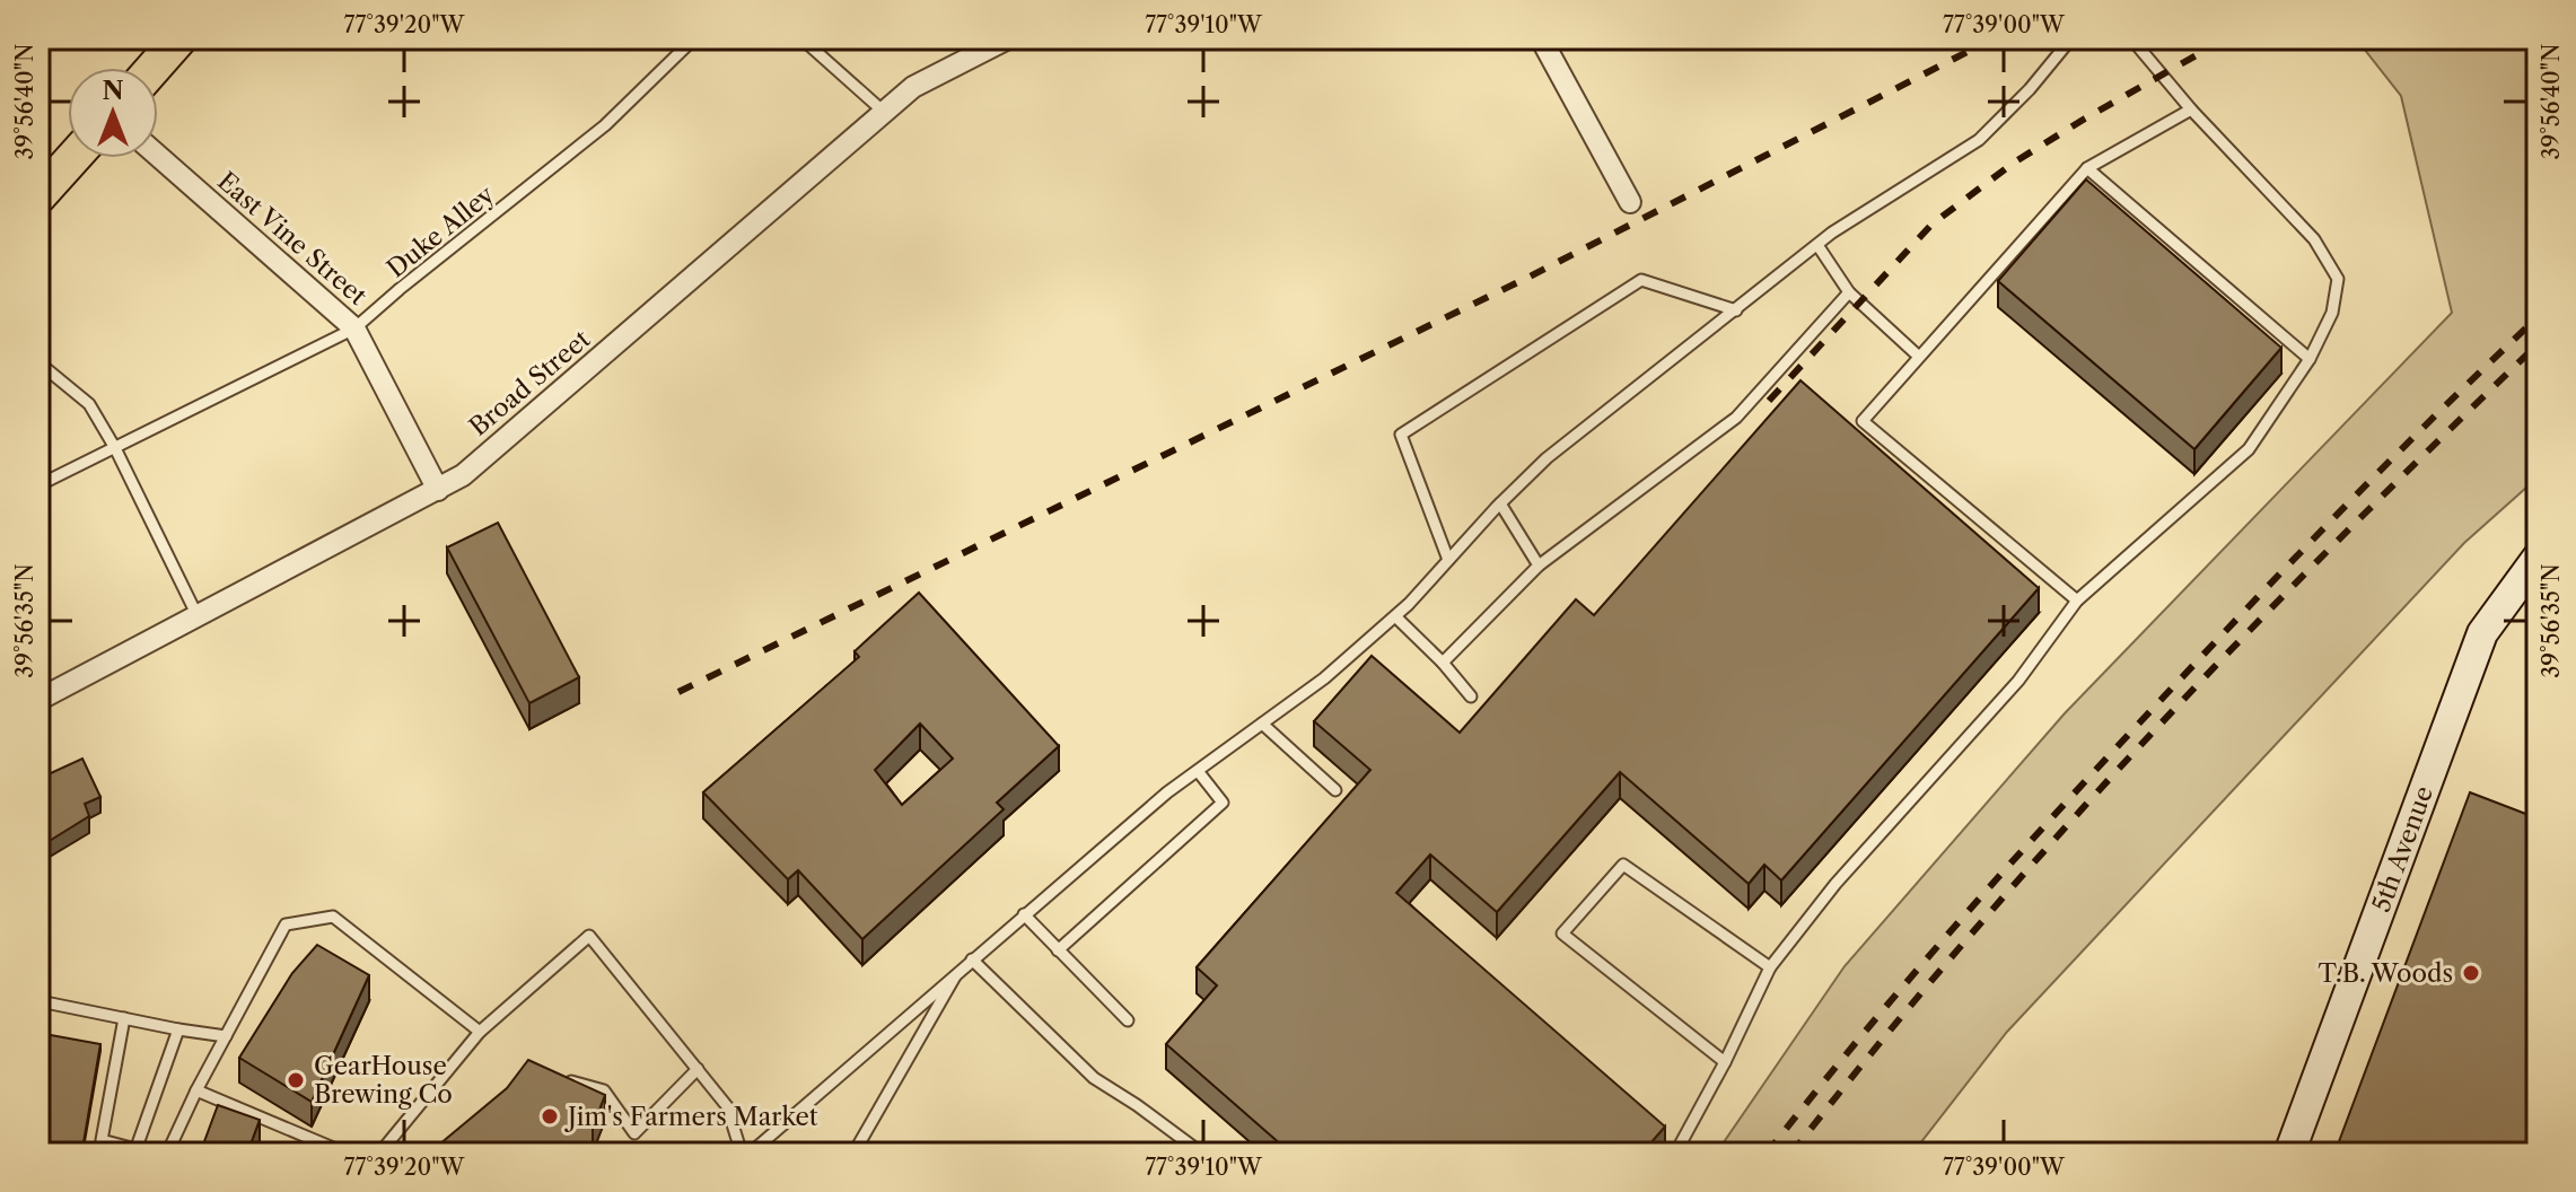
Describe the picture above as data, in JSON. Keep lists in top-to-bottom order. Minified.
{"streets":{"street":["East Vine Street","Broad Street","5th Avenue"],"lane":["Duke Alley"]},"crossings":[["Duke Alley","East Vine Street"],["East Vine Street","Broad Street"]],"places":["T.B. Woods","GearHouse Brewing Co","Jim's Farmers Market"],"north":"top","coordinates":["77°39'20\"W","77°39'10\"W","77°39'00\"W","39°56'40\"N","39°56'35\"N"]}
